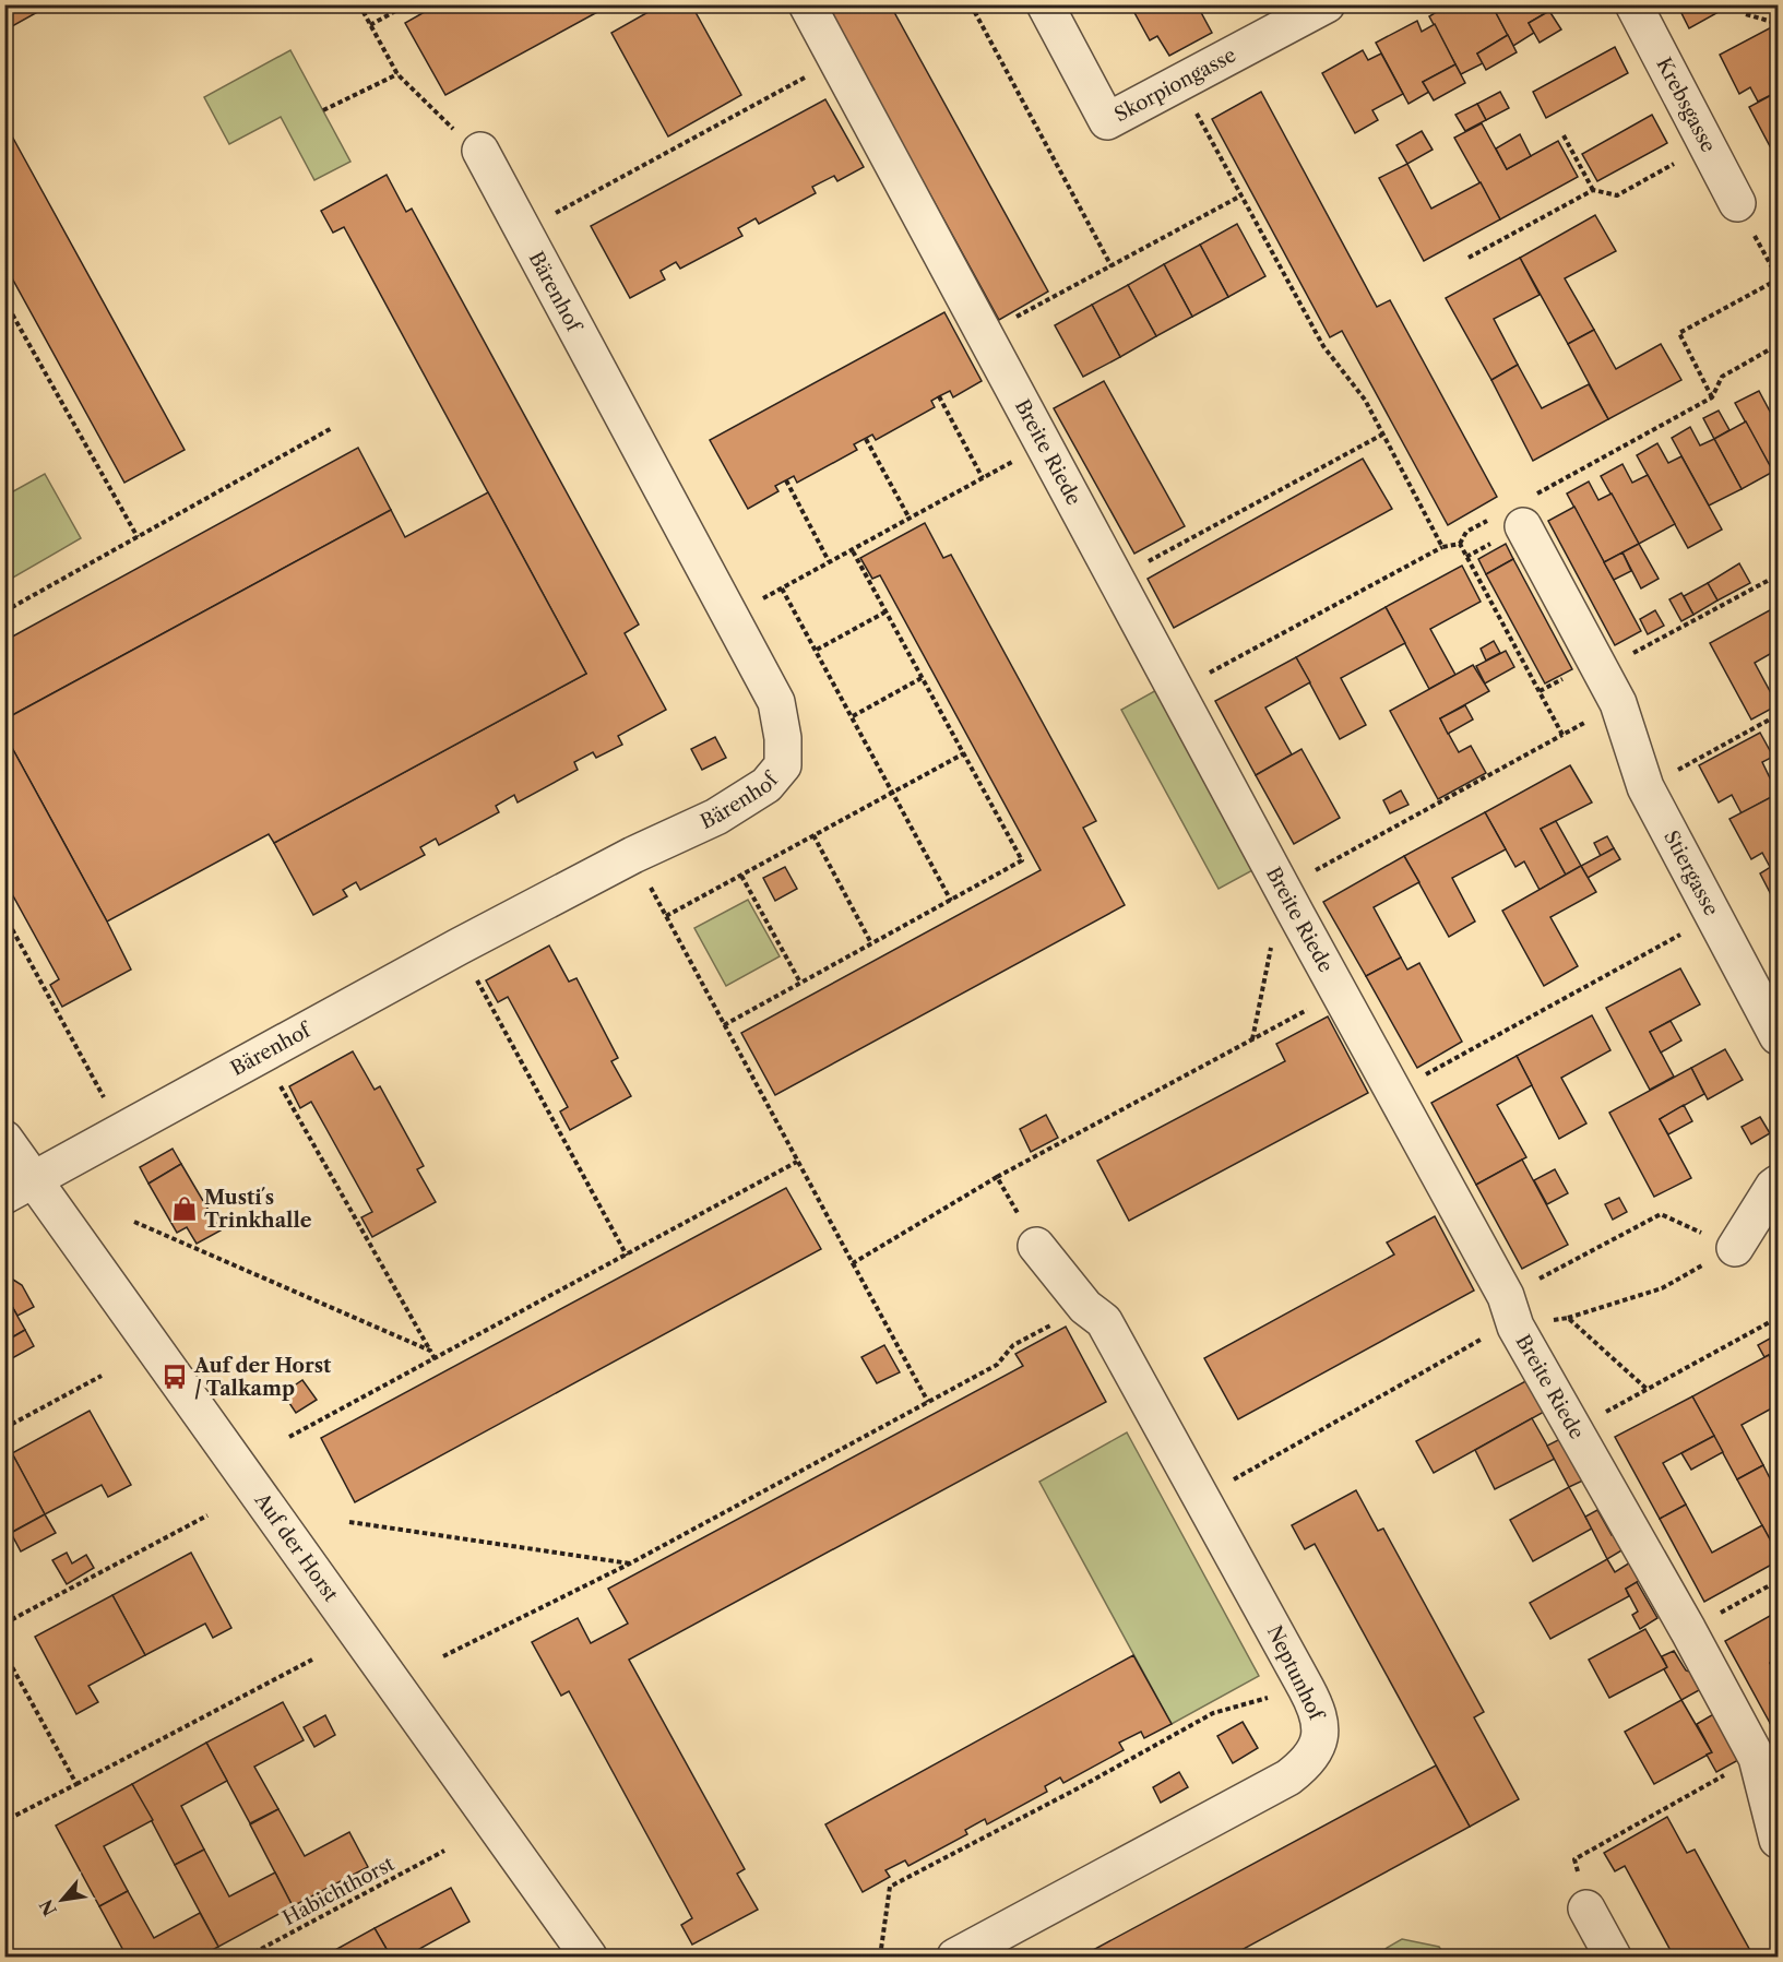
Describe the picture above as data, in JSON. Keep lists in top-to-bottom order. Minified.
{"streets":{"street":["Skorpiongasse","Krebsgasse","Bärenhof","Breite Riede","Stiergasse","Auf der Horst","Neptunhof"],"path":["Habichthorst"]},"crossings":[["Bärenhof","Auf der Horst"]],"places":{"shop":["Musti´s Trinkhalle"],"bus stop":["Auf der Horst / Talkamp"]},"north":"bottom left"}
